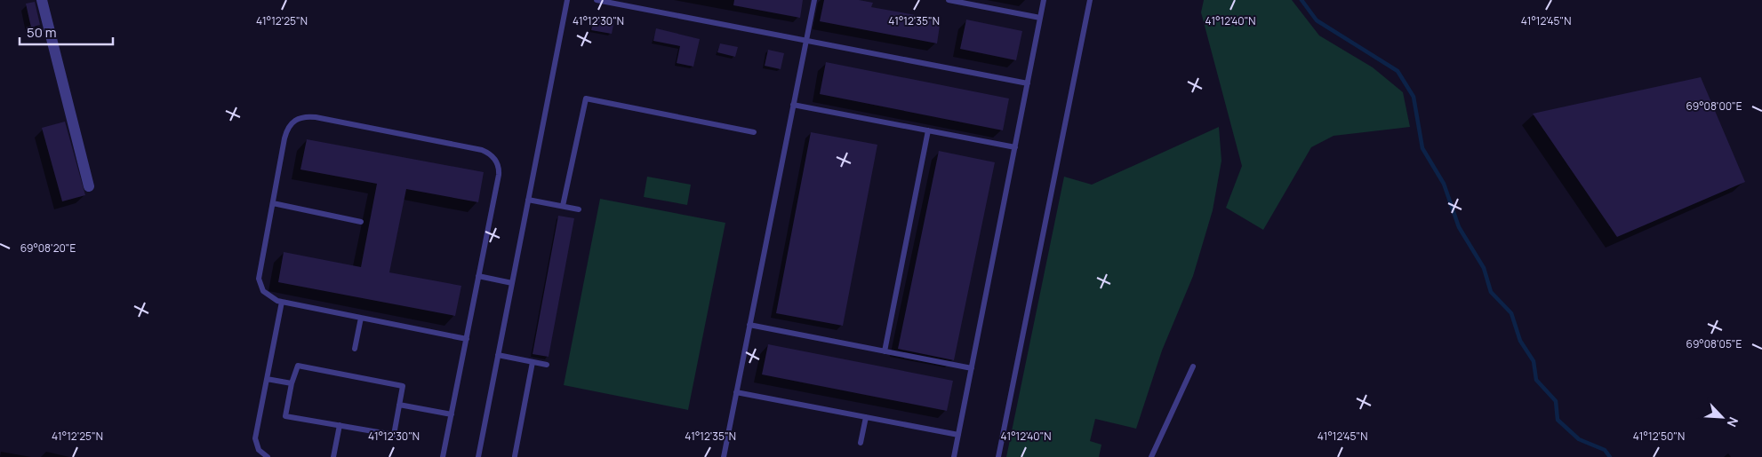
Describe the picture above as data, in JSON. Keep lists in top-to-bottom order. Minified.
{"scale_bar":"50 m","north":"bottom right","coordinates":["41°12'25\"N","41°12'30\"N","41°12'35\"N","41°12'40\"N","41°12'45\"N","69°08'00\"E","69°08'20\"E","69°08'05\"E","41°12'50\"N"]}
